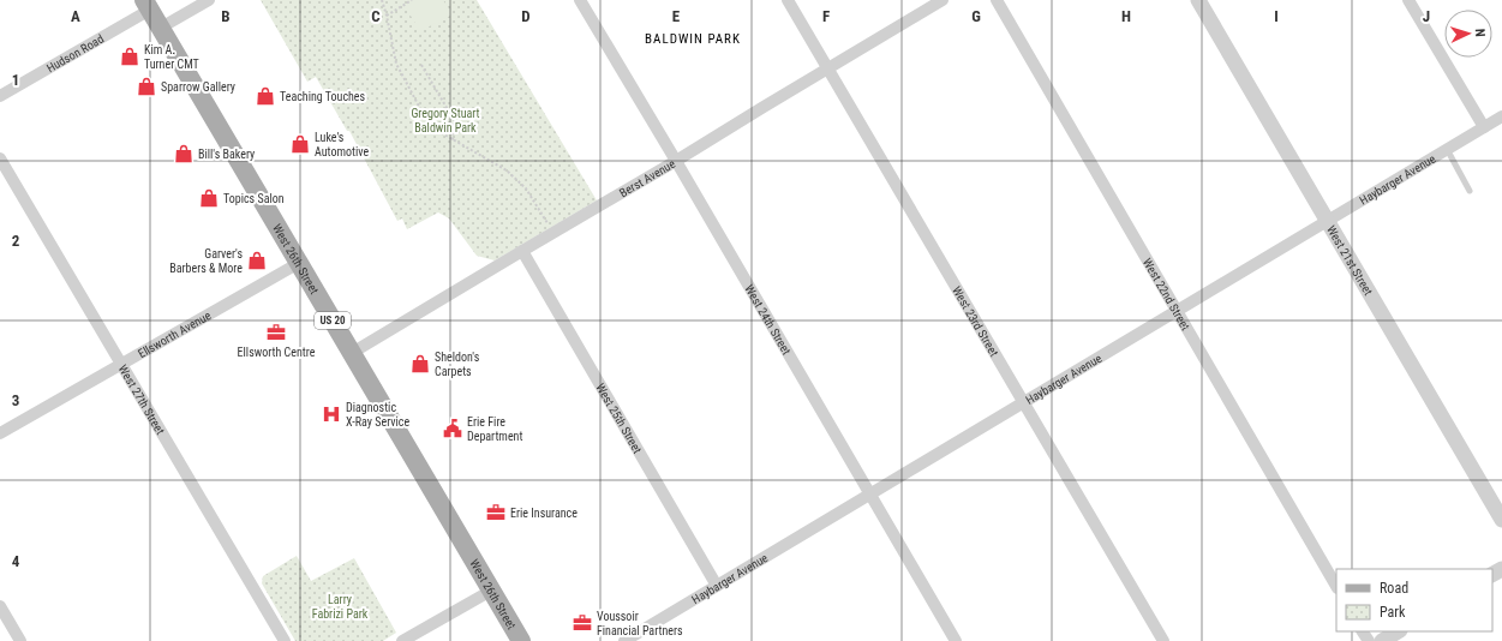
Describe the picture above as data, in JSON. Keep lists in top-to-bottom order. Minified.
{"streets":{"main road":["West 26th Street","US 20"],"street":["Hudson Road","Berst Avenue","Haybarger Avenue","West 21st Street","West 22nd Street","West 24th Street","West 23rd Street","Ellsworth Avenue","West 27th Street","West 25th Street"]},"crossings":[["Hudson Road","West 26th Street"],["Berst Avenue","West 26th Street"],["Berst Avenue","West 24th Street"],["Berst Avenue","West 23rd Street"],["Berst Avenue","West 25th Street"],["Haybarger Avenue","West 21st Street"],["Haybarger Avenue","West 22nd Street"],["Haybarger Avenue","West 24th Street"],["Haybarger Avenue","West 23rd Street"],["Haybarger Avenue","West 25th Street"],["West 26th Street","Ellsworth Avenue"],["Ellsworth Avenue","West 27th Street"]],"districts":["BALDWIN PARK"],"parks":["Gregory Stuart Baldwin Park","Larry Fabrizi Park"],"places":{"shop":["Kim A. Turner CMT","Sparrow Gallery","Teaching Touches","Luke's Automotive","Bill's Bakery","Topics Salon","Garver's Barbers & More","Sheldon's Carpets"],"office":["Ellsworth Centre","Erie Insurance","Voussoir Financial Partners"],"hospital":["Diagnostic X-Ray Service"],"public building":["Erie Fire Department"]},"legend":["Road","Park"],"north":"right","grid":{"columns":["A","B","C","D","E","F","G","H","I","J"],"rows":["1","2","3","4"]}}
